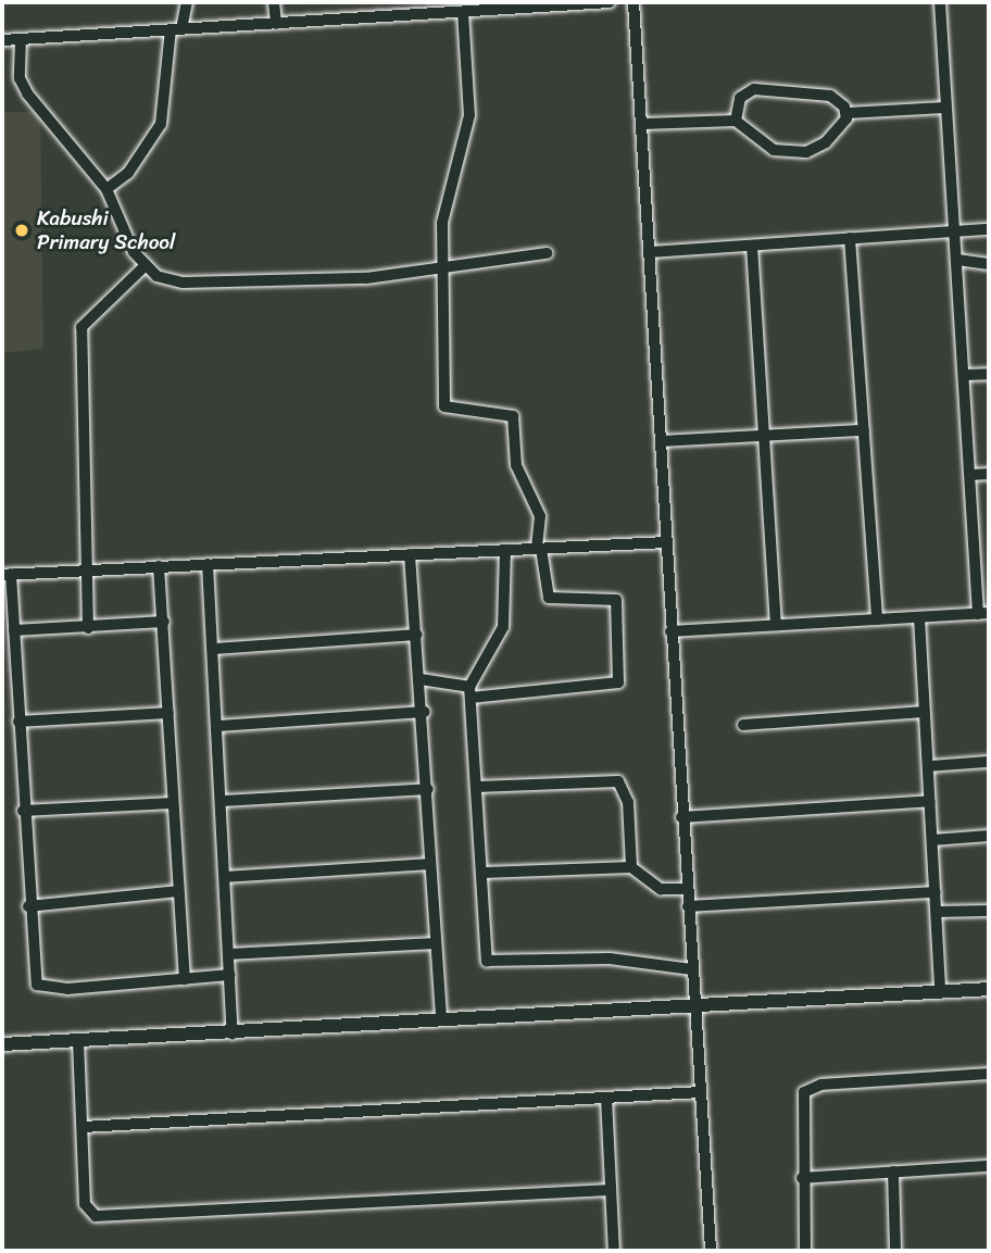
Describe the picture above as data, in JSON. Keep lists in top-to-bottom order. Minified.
{"places":["Kabushi Primary School"]}
